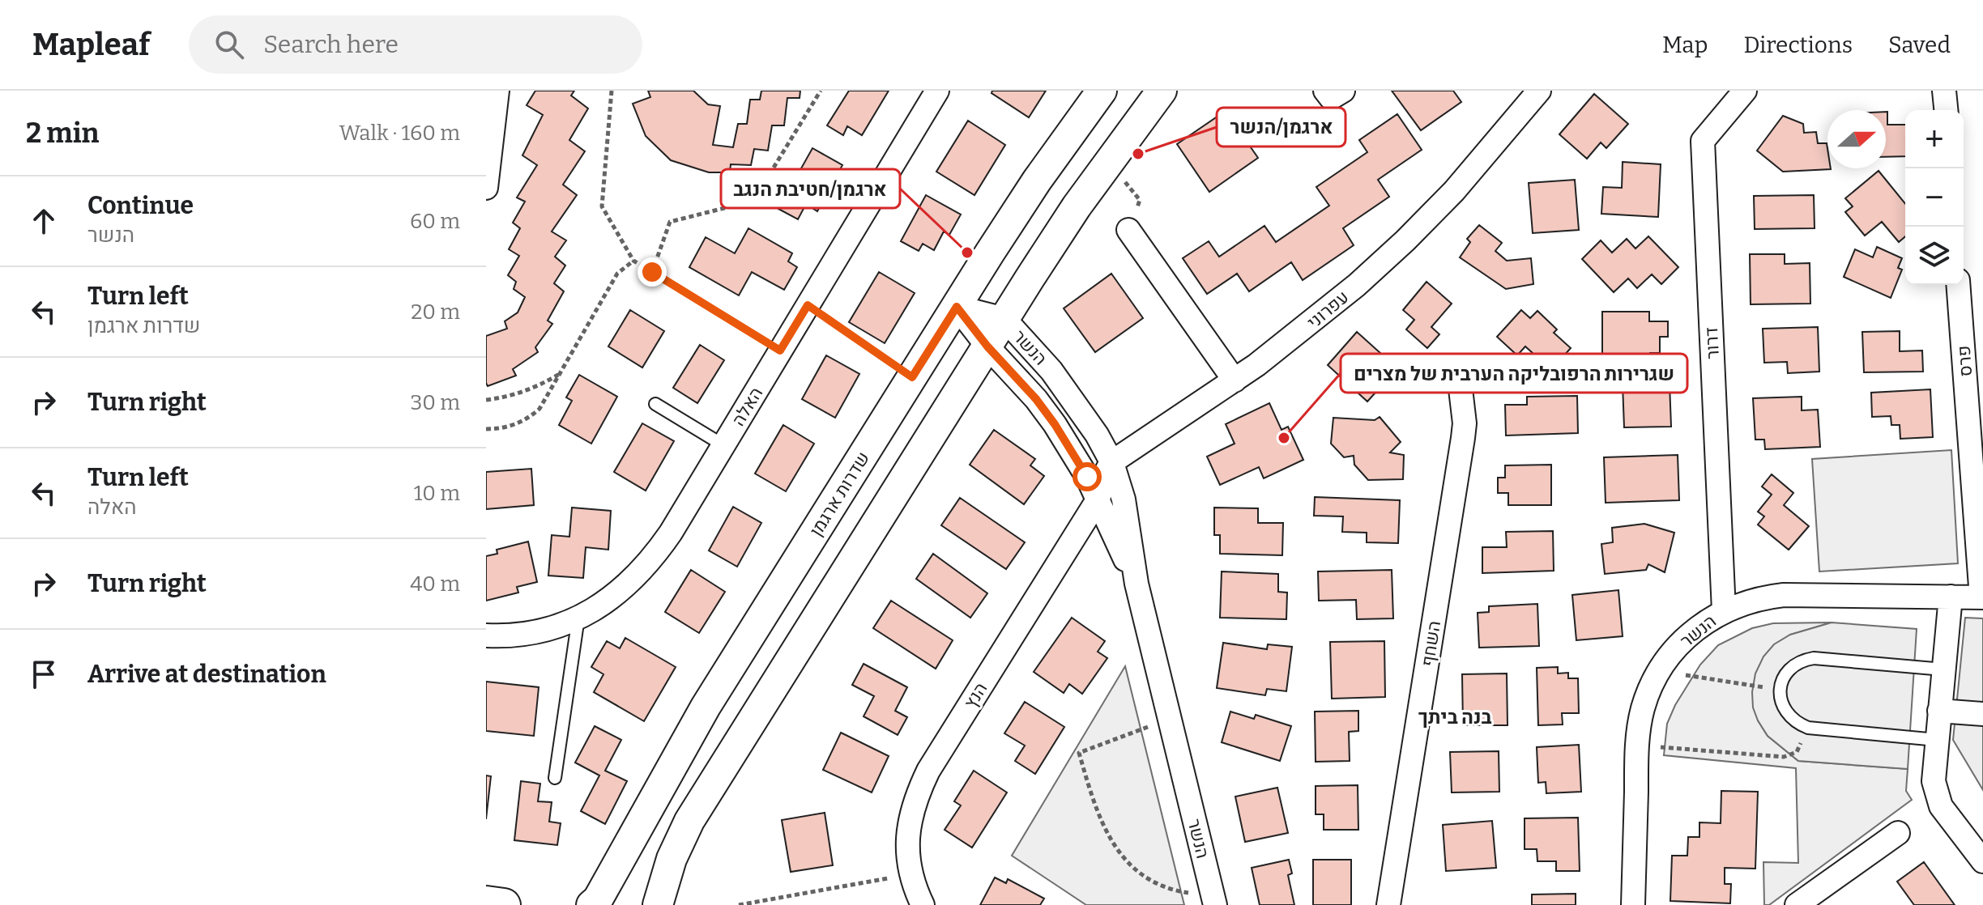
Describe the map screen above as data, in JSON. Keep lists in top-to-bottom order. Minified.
{"streets":{"street":["עפרוני","דרור","הנשר","פרס","האלה","שדרות ארגמן","השחף","הנץ"]},"crossings":[["עפרוני","הנשר"],["דרור","הנשר"],["הנשר","פרס"],["הנשר","שדרות ארגמן"],["הנשר","הנץ"]],"districts":["בנה ביתך"],"places":["ארגמן/הנשר","ארגמן/חטיבת הנגב","שגרירות הרפובליקה הערבית של מצרים"],"north":"right","page":{"header":"Mapleaf","search":"Search here","nav":["Map","Directions","Saved"],"heading":["2 min","Walk · 160 m"],"map_buttons":["+","−"],"list":[["Continue","הנשר","60 m"],["Turn left","שדרות ארגמן","20 m"],["Turn right","30 m"],["Turn left","האלה","10 m"],["Turn right","40 m"],"Arrive at destination"]}}
